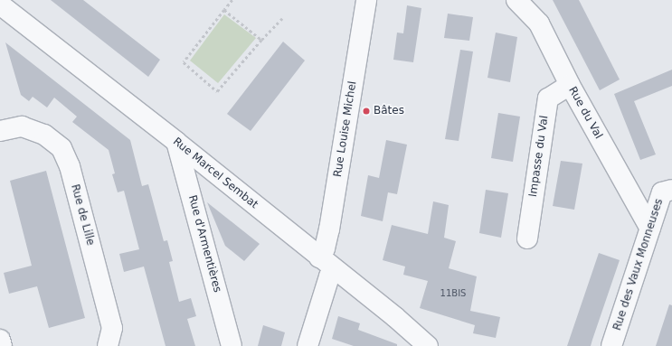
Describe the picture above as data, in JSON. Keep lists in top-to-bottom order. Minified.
{"streets":{"street":["Rue du Val","Rue Louise Michel","Impasse du Val","Rue Marcel Sembat","Rue de Lille","Rue d'Armentières","Rue des Vaux Monneuses"]},"crossings":[["Rue du Val","Impasse du Val"],["Rue du Val","Rue des Vaux Monneuses"],["Rue Louise Michel","Rue Marcel Sembat"],["Rue Marcel Sembat","Rue d'Armentières"]],"places":["Bâtes"],"house_numbers":["11BIS"]}
